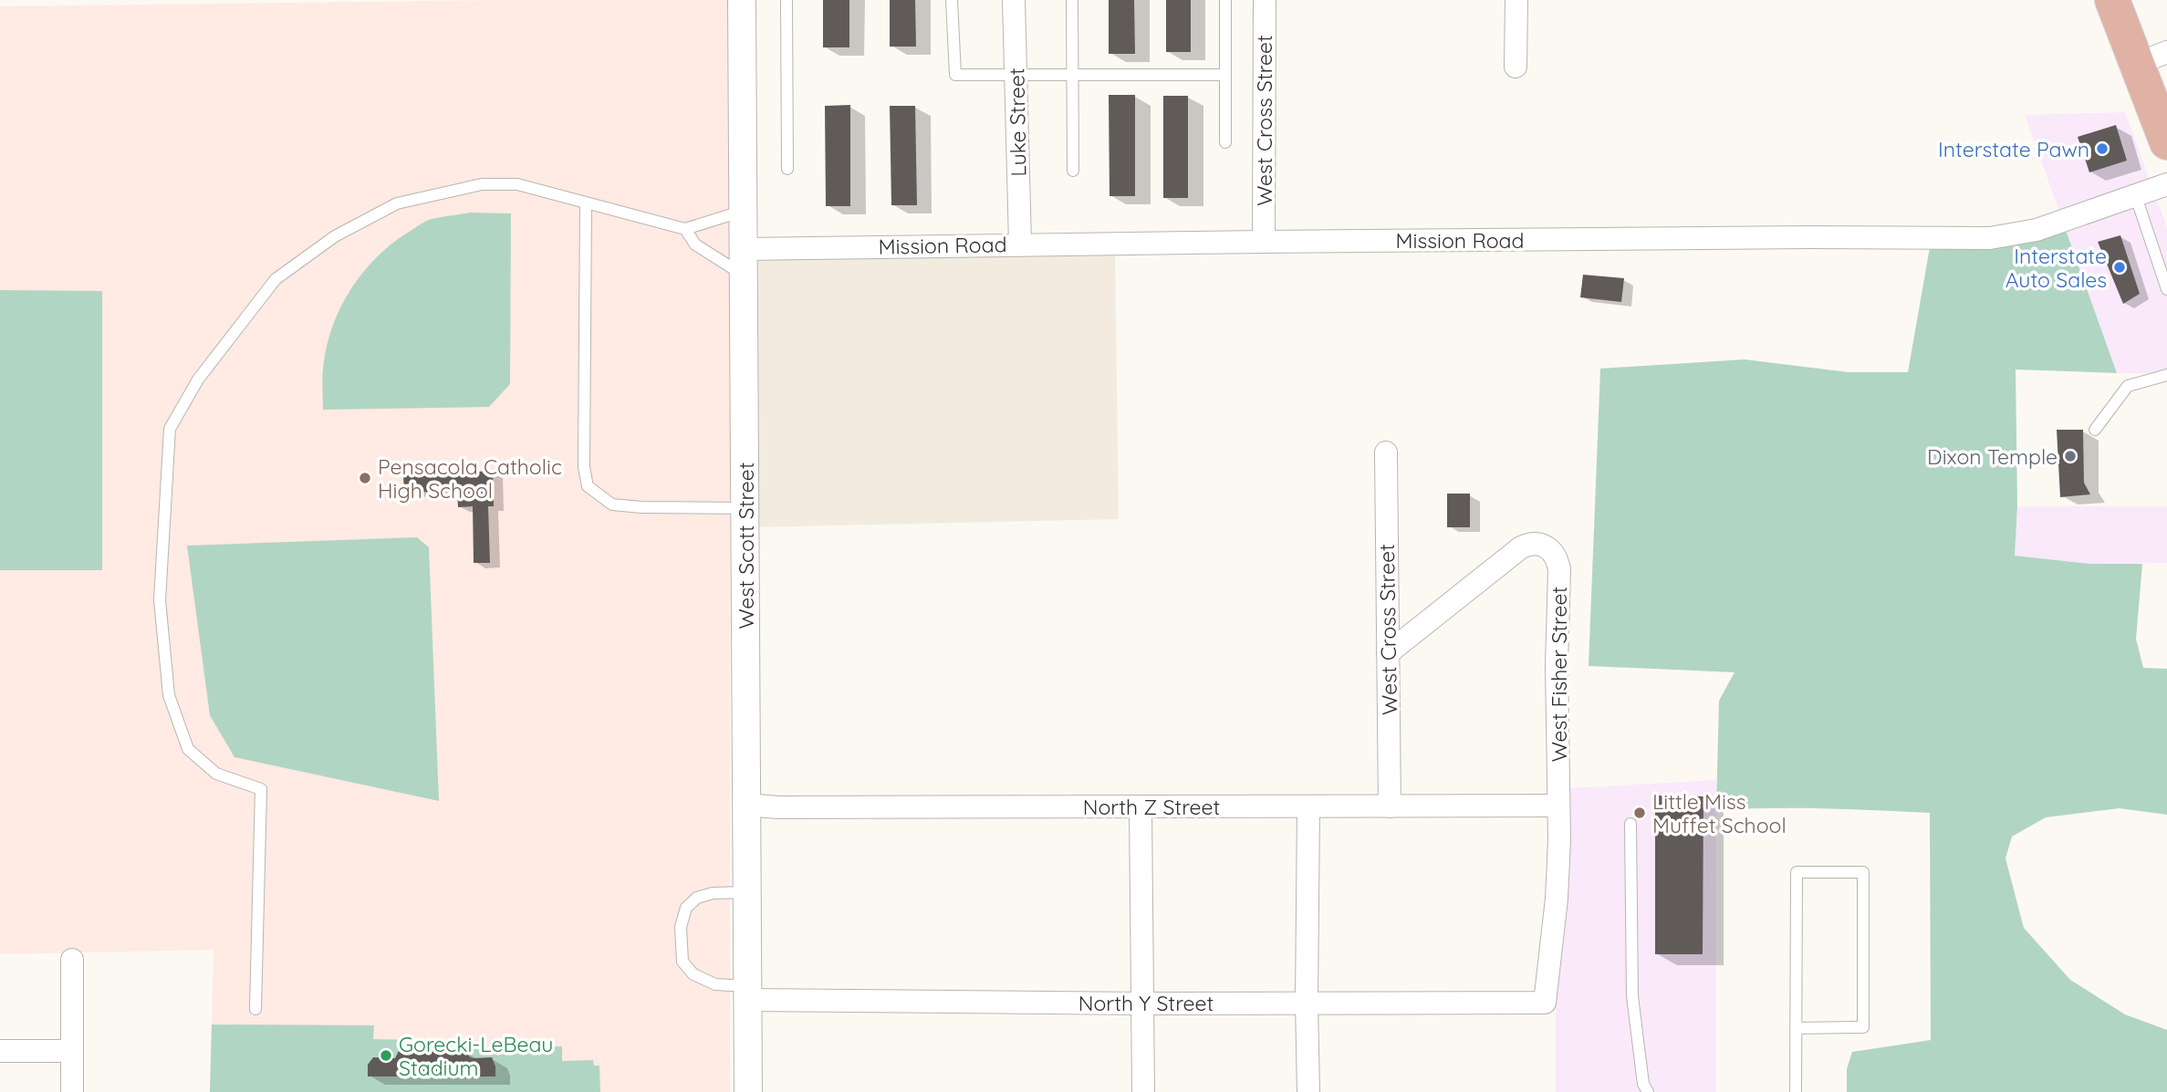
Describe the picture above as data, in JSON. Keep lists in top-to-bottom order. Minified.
{"streets":{"street":["West Cross Street","Luke Street","Mission Road","West Scott Street","West Fisher Street","North Z Street","North Y Street"]},"crossings":[["West Cross Street","Mission Road"],["West Cross Street","West Fisher Street"],["West Cross Street","North Z Street"],["Luke Street","Mission Road"],["Mission Road","West Scott Street"],["West Scott Street","North Z Street"],["West Scott Street","North Y Street"],["West Fisher Street","North Z Street"],["West Fisher Street","North Y Street"]],"places":["Interstate Pawn","Interstate Auto Sales","Dixon Temple","Pensacola Catholic High School","Little Miss Muffet School","Gorecki-LeBeau Stadium"]}
